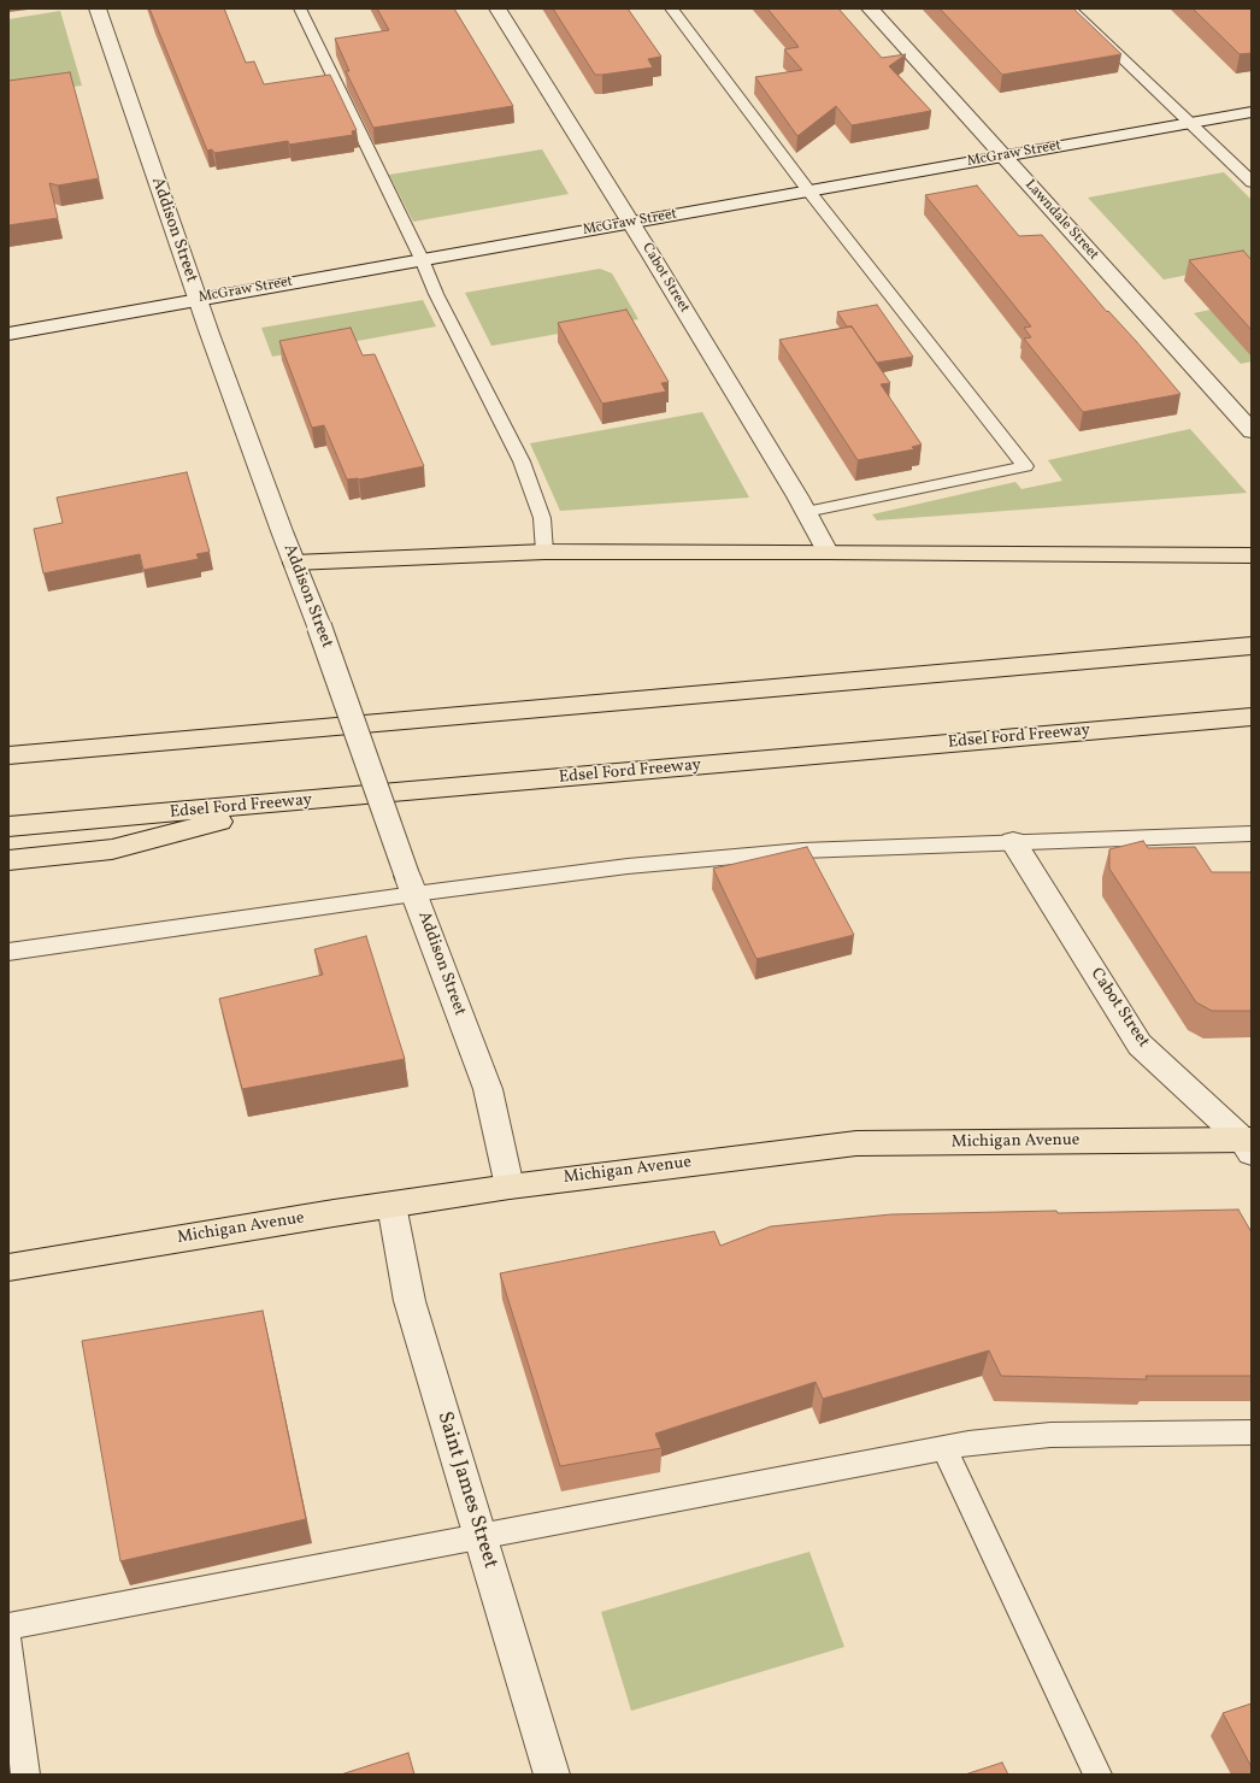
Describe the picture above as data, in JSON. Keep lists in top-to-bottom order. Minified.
{"streets":{"main road":["Edsel Ford Freeway","Michigan Avenue"],"street":["McGraw Street","Lawndale Street","Addison Street","Cabot Street","Saint James Street"]},"crossings":[["McGraw Street","Lawndale Street"],["McGraw Street","Addison Street"],["McGraw Street","Cabot Street"],["Addison Street","Michigan Avenue"],["Cabot Street","Michigan Avenue"],["Michigan Avenue","Saint James Street"]]}
